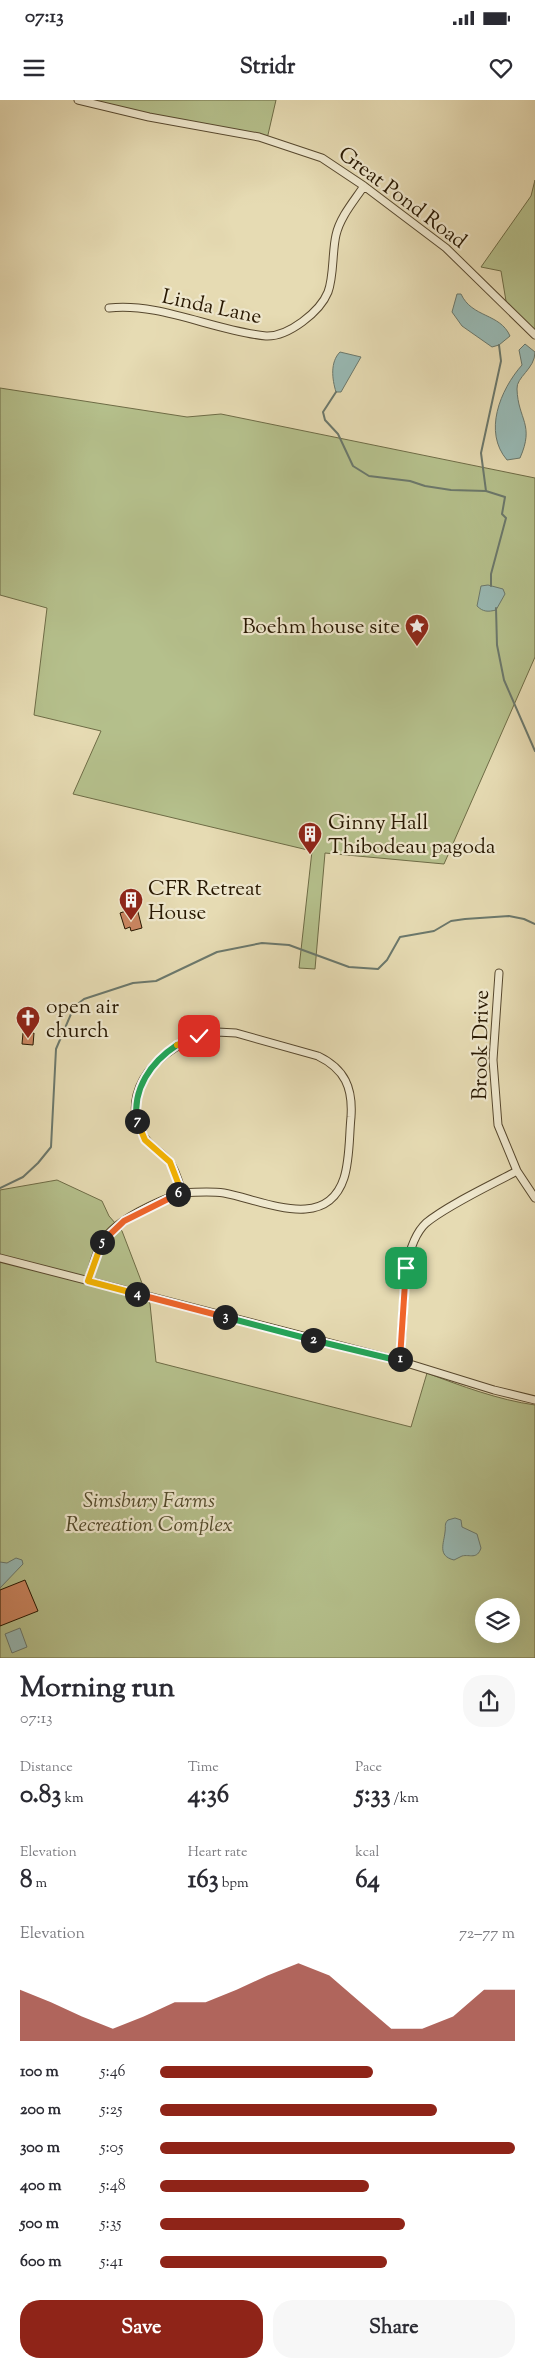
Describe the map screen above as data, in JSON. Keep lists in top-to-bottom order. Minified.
{"streets":{"street":["Great Pond Road","Linda Lane","Brook Drive"]},"crossings":[["Great Pond Road","Linda Lane"]],"parks":["Simsbury Farms Recreation Complex"],"places":{"place":["Boehm house site"],"building":["Ginny Hall Thibodeau pagoda","CFR Retreat House"],"church":["open air church"]},"page":{"status":"07:13","header":"Stridr","pins":["7","6","5","4","3","2","1"],"heading":["Morning run","07:13"],"stats":[["Distance","0.83 km"],["Time","4:36"],["Pace","5:33 /km"],["Elevation","8 m"],["Heart rate","163 bpm"],["kcal","64"]],"chart":["Elevation","72–77 m"],"list":[{"name":"100 m","note":"5:46"},{"name":"200 m","note":"5:25"},{"name":"300 m","note":"5:05"},{"name":"400 m","note":"5:48"},{"name":"500 m","note":"5:35"},{"name":"600 m","note":"5:41"}],"buttons":["Save","Share"]}}
